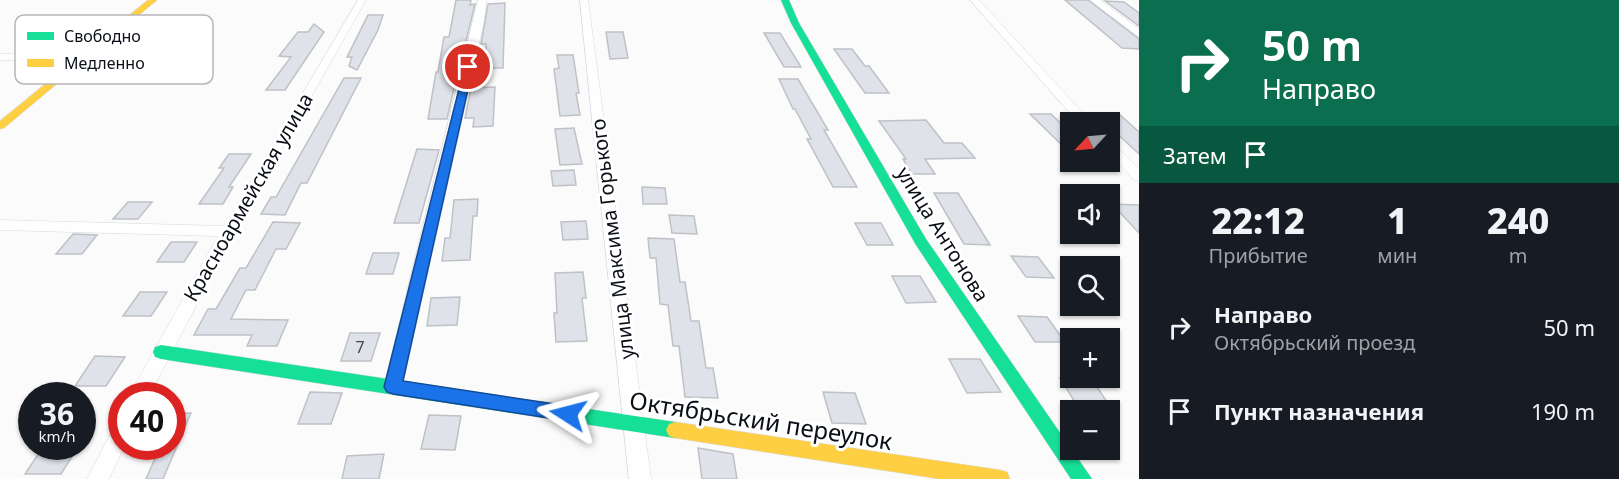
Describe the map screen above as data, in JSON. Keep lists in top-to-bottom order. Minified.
{"streets":{"street":["Красноармейская улица","улица Антонова","улица Максима Горького","Октябрьский переулок"]},"crossings":[["Красноармейская улица","Октябрьский переулок"],["улица Максима Горького","Октябрьский переулок"]],"house_numbers":["7"],"legend":["Свободно","Медленно"],"north":"bottom left","page":{"turn":["50 m","Направо"],"map_buttons":["+","−"],"then":"Затем","eta":["22:12","Прибытие","1","мин","240","m"],"list":[{"name":"Направо","note":"Октябрьский проезд","value":"50 m"},{"name":"Пункт назначения","value":"190 m"}],"speed":"36 km/h","limit":"40"}}
